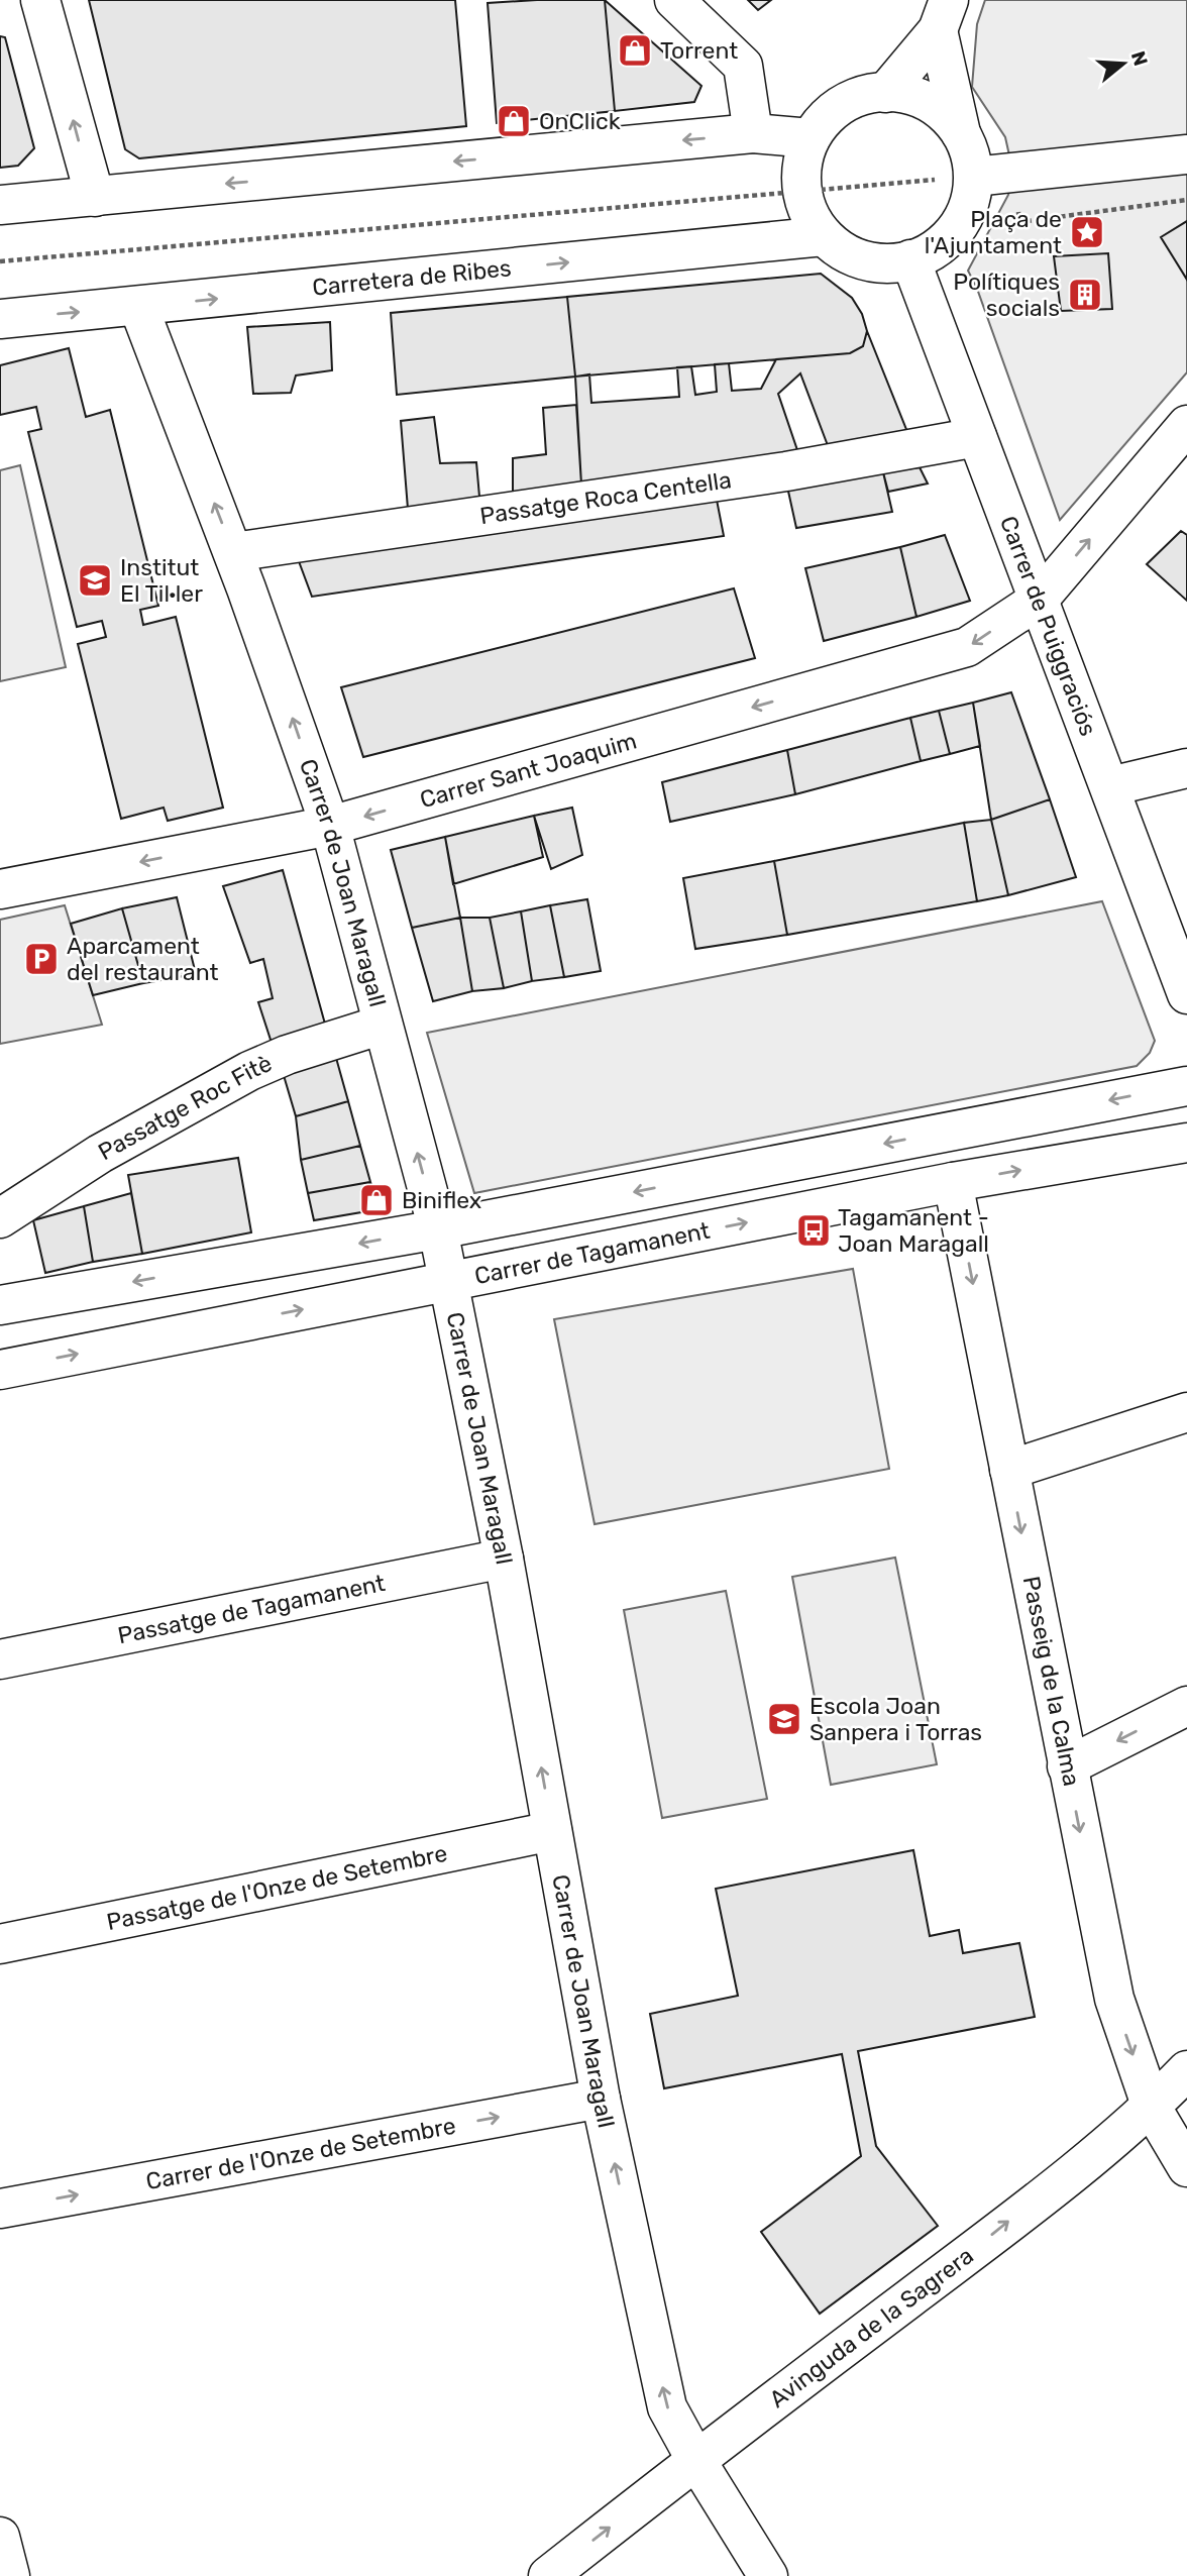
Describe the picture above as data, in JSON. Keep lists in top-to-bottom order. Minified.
{"streets":{"street":["Carretera de Ribes","Passatge Roca Centella","Carrer de Puiggraciós","Carrer Sant Joaquim","Carrer de Joan Maragall","Passatge Roc Fitè","Carrer de Tagamanent","Passatge de Tagamanent","Passeig de la Calma","Passatge de l'Onze de Setembre","Carrer de l'Onze de Setembre","Avinguda de la Sagrera"]},"crossings":[["Carretera de Ribes","Carrer de Joan Maragall"],["Passatge Roca Centella","Carrer de Puiggraciós"],["Passatge Roca Centella","Carrer de Joan Maragall"],["Carrer de Puiggraciós","Carrer Sant Joaquim"],["Carrer Sant Joaquim","Carrer de Joan Maragall"],["Carrer de Joan Maragall","Passatge Roc Fitè"],["Carrer de Joan Maragall","Carrer de Tagamanent"],["Carrer de Joan Maragall","Passatge de Tagamanent"],["Carrer de Joan Maragall","Passatge de l'Onze de Setembre"],["Carrer de Joan Maragall","Carrer de l'Onze de Setembre"],["Carrer de Joan Maragall","Avinguda de la Sagrera"],["Carrer de Tagamanent","Passeig de la Calma"],["Passeig de la Calma","Avinguda de la Sagrera"]],"one_way":["Carrer de Joan Maragall","Passeig de la Calma","Carrer de l'Onze de Setembre","Avinguda de la Sagrera"],"places":{"shop":["Torrent","OnClick","Biniflex"],"place":["Plaça de l'Ajuntament"],"building":["Polítiques socials"],"school or university":["Institut El Til·ler","Escola Joan Sanpera i Torras"],"parking":["Aparcament del restaurant"],"bus stop":["Tagamanent - Joan Maragall"]},"north":"right"}
